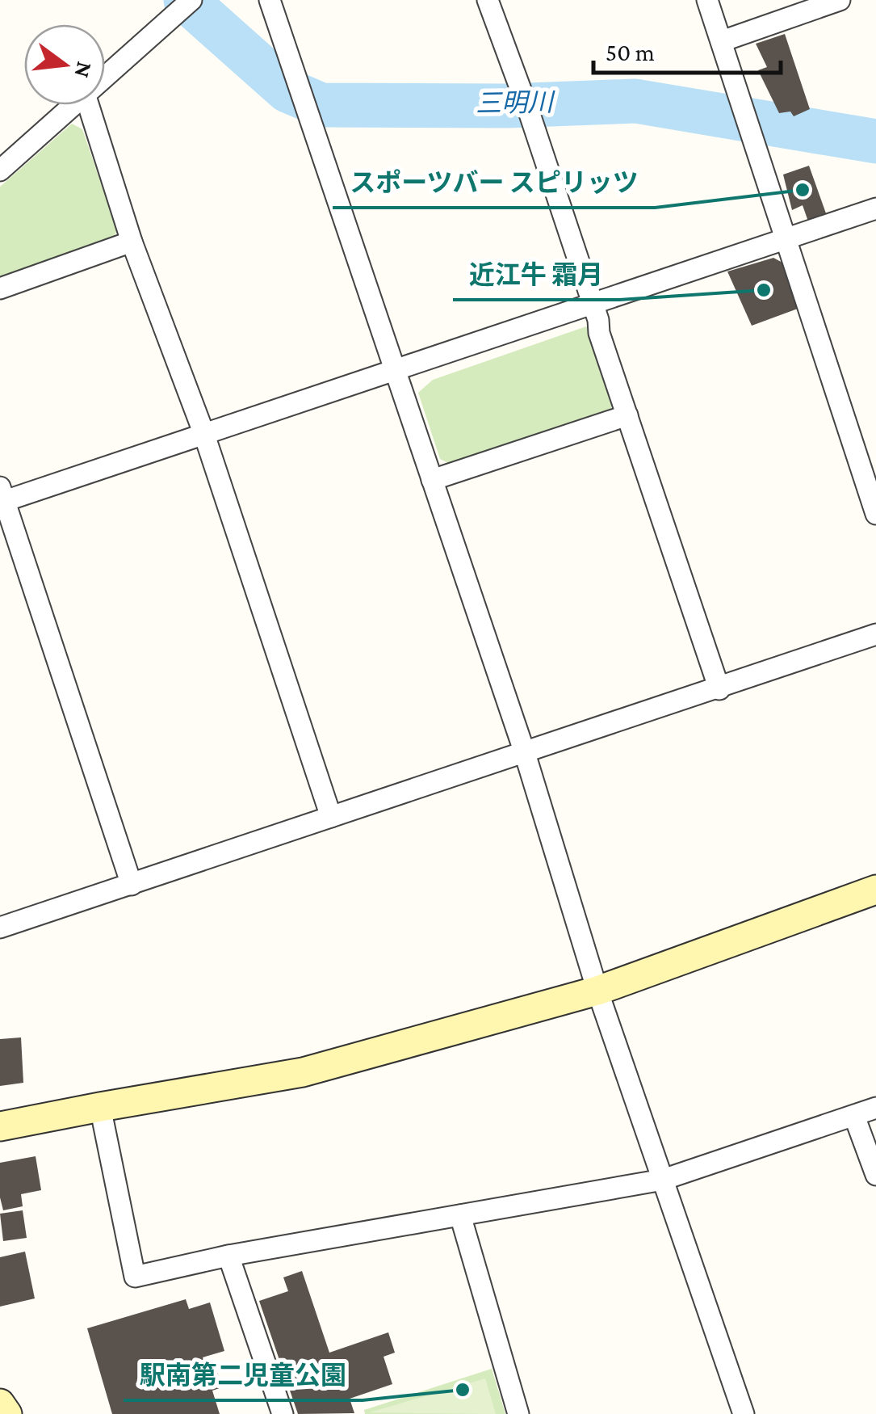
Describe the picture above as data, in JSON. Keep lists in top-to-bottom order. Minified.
{"water":["三明川"],"places":["スポーツバー スピリッツ","近江牛 霜月","駅南第二児童公園"],"scale_bar":"50 m","north":"right"}
